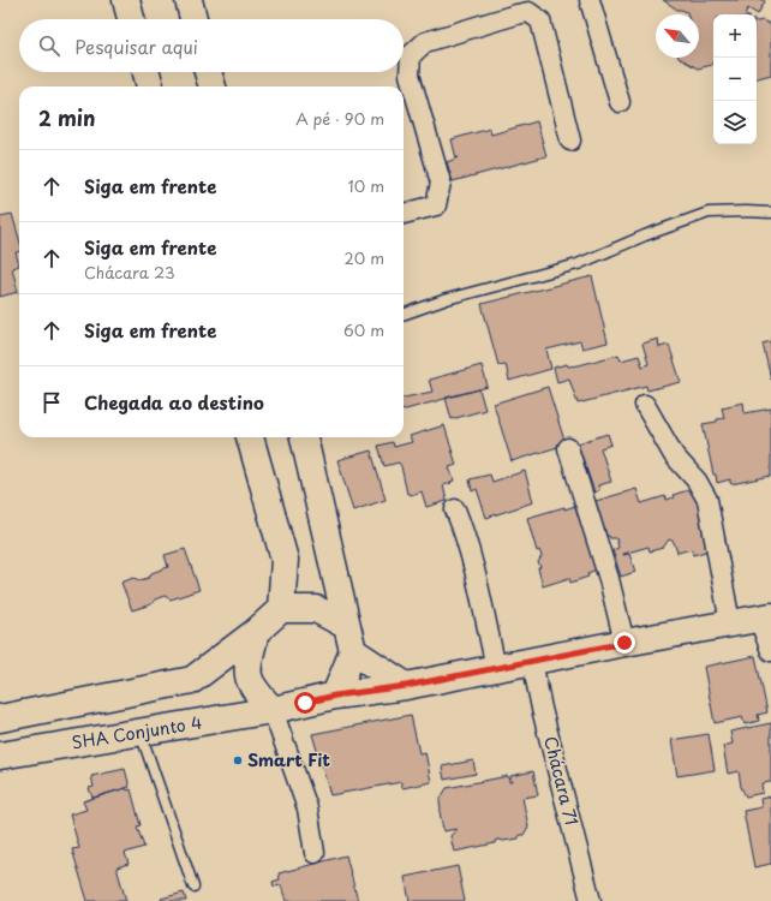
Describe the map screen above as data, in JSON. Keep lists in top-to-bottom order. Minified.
{"streets":{"street":["SHA Conjunto 4","Chácara 71"]},"places":["Smart Fit"],"north":"top left","page":{"map_buttons":["+","−"],"search":"Pesquisar aqui","heading":["2 min","A pé · 90 m"],"list":[["Siga em frente","10 m"],["Siga em frente","Chácara 23","20 m"],["Siga em frente","60 m"],"Chegada ao destino"]}}
